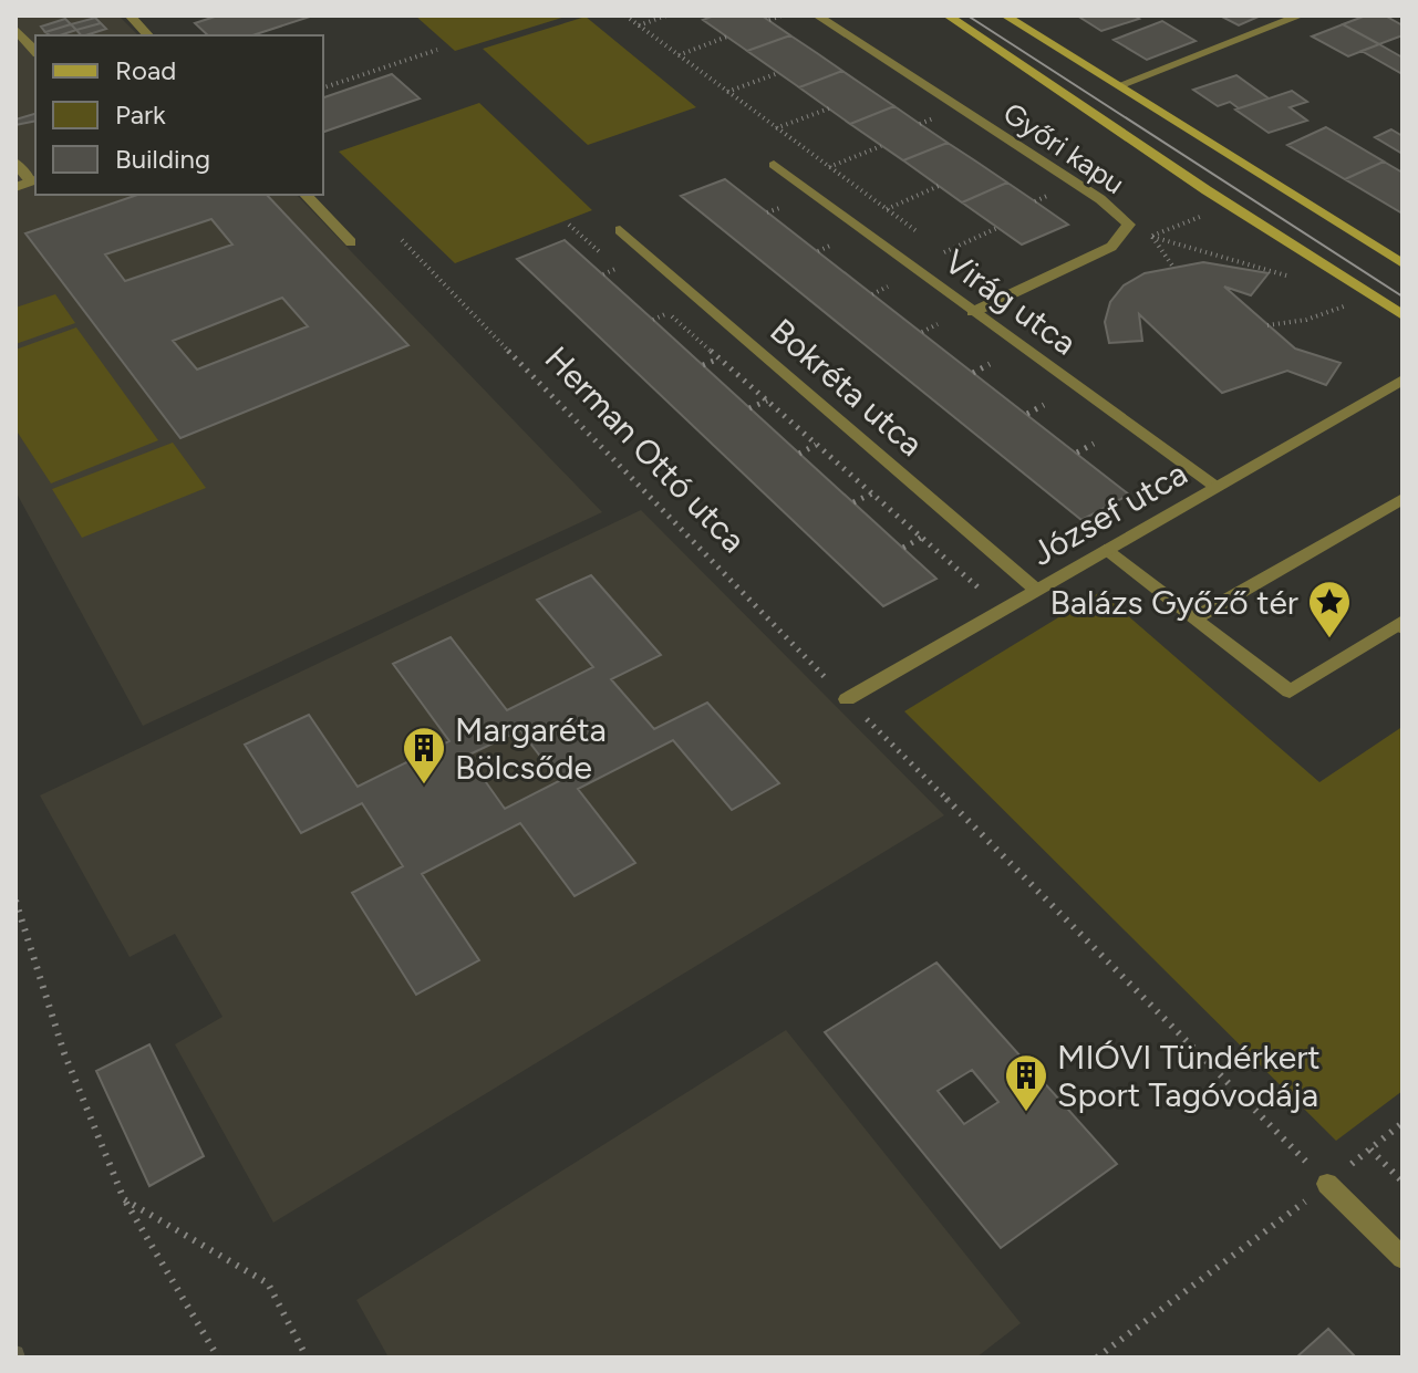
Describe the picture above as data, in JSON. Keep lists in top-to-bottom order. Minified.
{"streets":{"street":["Győri kapu","Virág utca","Bokréta utca","József utca"],"path":["Herman Ottó utca"]},"crossings":[["Győri kapu","Virág utca"],["Virág utca","József utca"],["Bokréta utca","József utca"],["Herman Ottó utca","József utca"]],"places":{"place":["Balázs Győző tér"],"building":["Margaréta Bölcsőde","MIÓVI Tündérkert Sport Tagóvodája"]},"legend":["Road","Park","Building"]}
